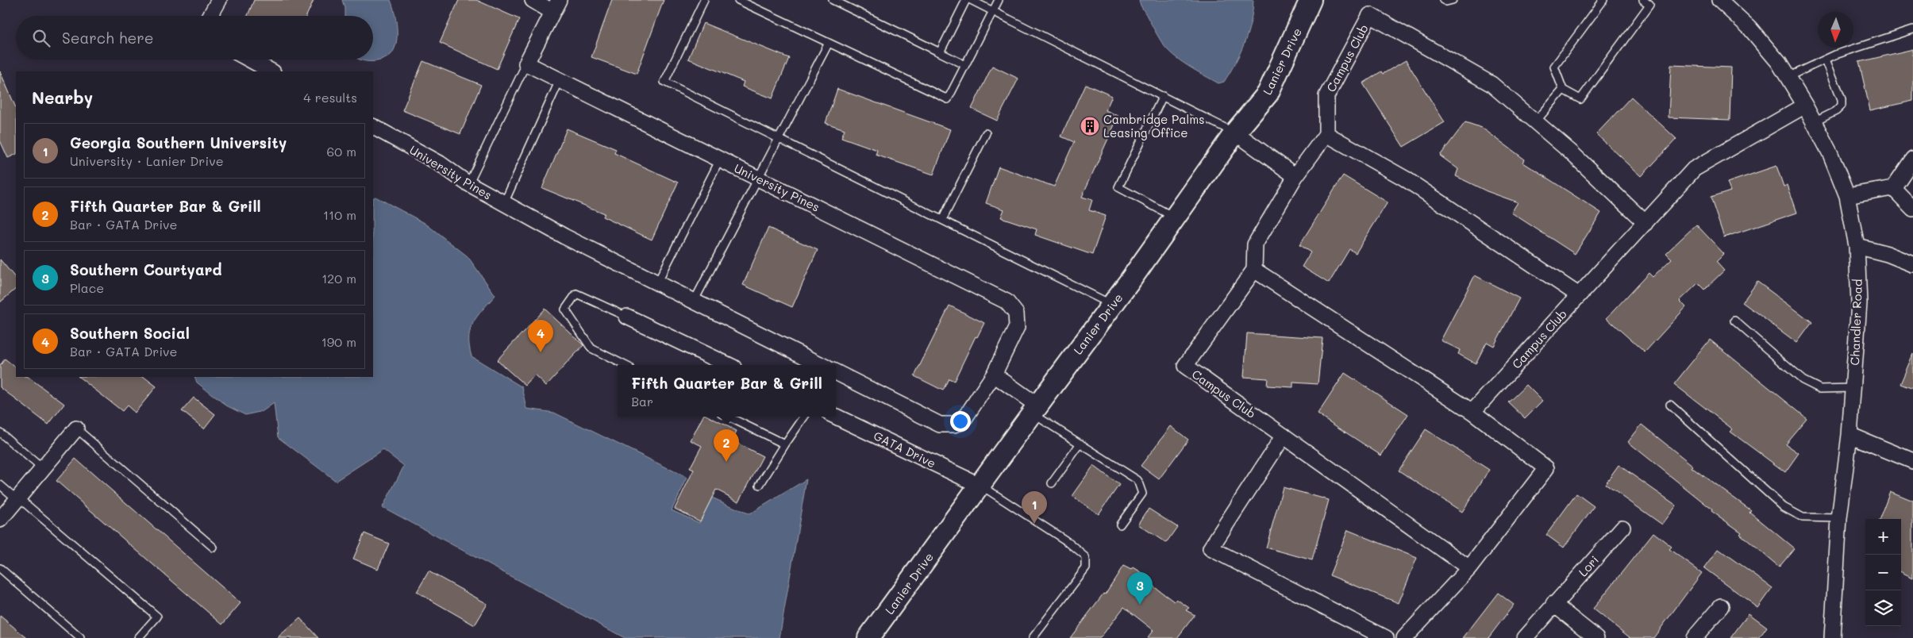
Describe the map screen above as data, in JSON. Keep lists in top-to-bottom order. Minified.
{"streets":{"street":["Campus Club","Lanier Drive","University Pines","Chandler Road","GATA Drive","Lori"]},"crossings":[["Campus Club","Chandler Road"],["Lanier Drive","GATA Drive"]],"places":{"building":["Cambridge Palms Leasing Office"]},"north":"bottom","page":{"search":"Search here","heading":["Nearby","4 results"],"list":[{"mark":"1","name":"Georgia Southern University","note":"University · Lanier Drive","value":"60 m"},{"mark":"2","name":"Fifth Quarter Bar & Grill","note":"Bar · GATA Drive","value":"110 m"},{"mark":"3","name":"Southern Courtyard","note":"Place","value":"120 m"},{"mark":"4","name":"Southern Social","note":"Bar · GATA Drive","value":"190 m"}],"pins":["4","2","1","3"],"popup":["Fifth Quarter Bar & Grill","Bar"],"map_buttons":["+","−"]}}
